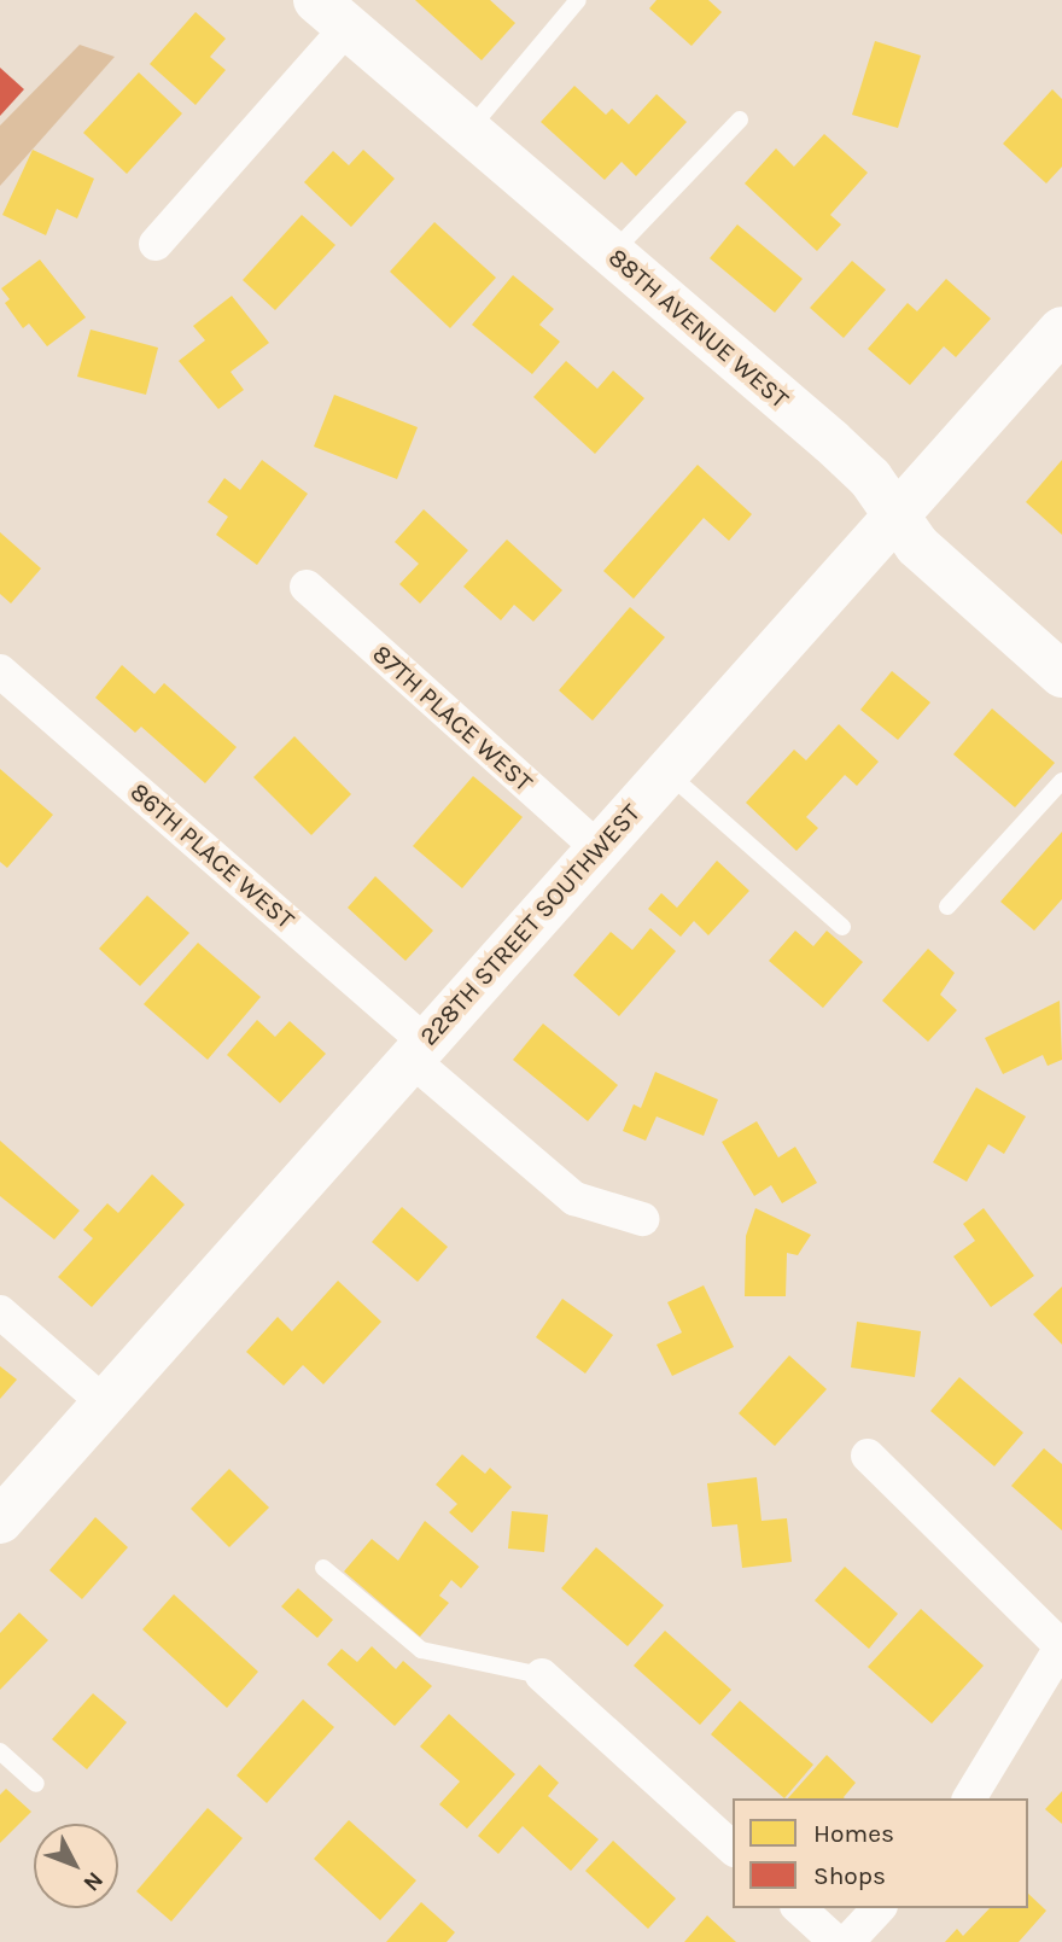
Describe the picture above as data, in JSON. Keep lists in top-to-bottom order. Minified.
{"streets":{"street":["88TH AVENUE WEST","87TH PLACE WEST","86TH PLACE WEST","228TH STREET SOUTHWEST"]},"crossings":[["88TH AVENUE WEST","228TH STREET SOUTHWEST"],["87TH PLACE WEST","228TH STREET SOUTHWEST"],["86TH PLACE WEST","228TH STREET SOUTHWEST"]],"legend":["Homes","Shops"],"north":"bottom right"}
